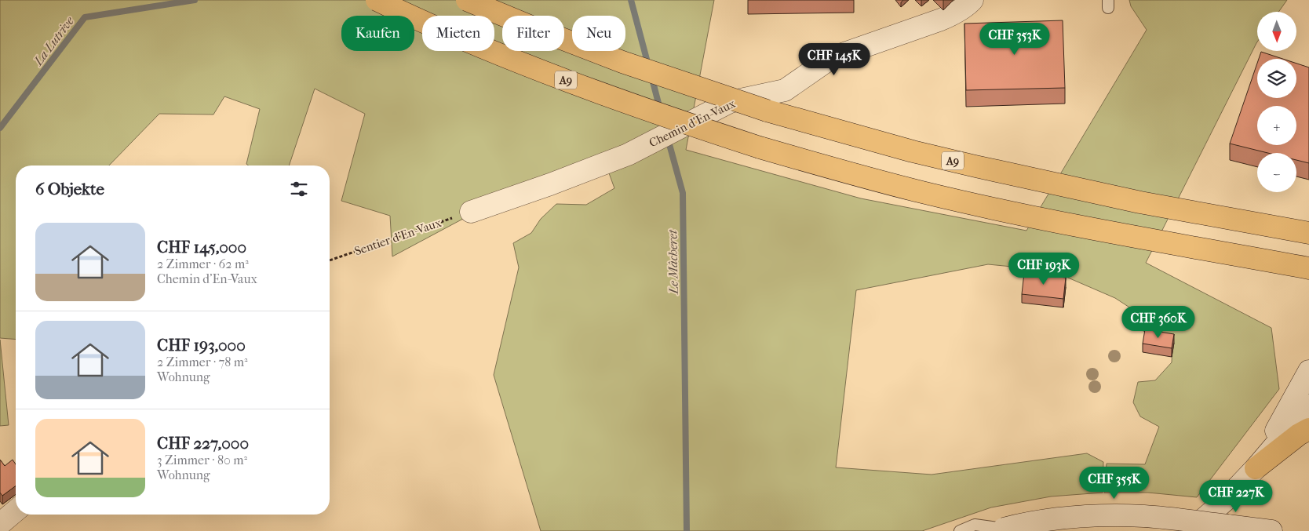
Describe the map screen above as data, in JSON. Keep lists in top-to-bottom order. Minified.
{"streets":{"highway":["A9"],"street":["Chemin d'En-Vaux"],"path":["Sentier d'En-Vaux"]},"crossings":[["Chemin d'En-Vaux","Sentier d'En-Vaux"]],"water":["La Lutrive","Le Mâcheret"],"north":"bottom","page":{"map_buttons":["+","−"],"chip":["Kaufen","Mieten","Filter","Neu"],"price":["CHF 353K","CHF 145K","CHF 193K","CHF 360K","CHF 355K","CHF 227K"],"heading":"6 Objekte","list":[{"name":"CHF 145,000","note":"2 Zimmer · 62 m² · Chemin d'En-Vaux"},{"name":"CHF 193,000","note":"2 Zimmer · 78 m² · Wohnung"},{"name":"CHF 227,000","note":"3 Zimmer · 80 m² · Wohnung"}]}}
